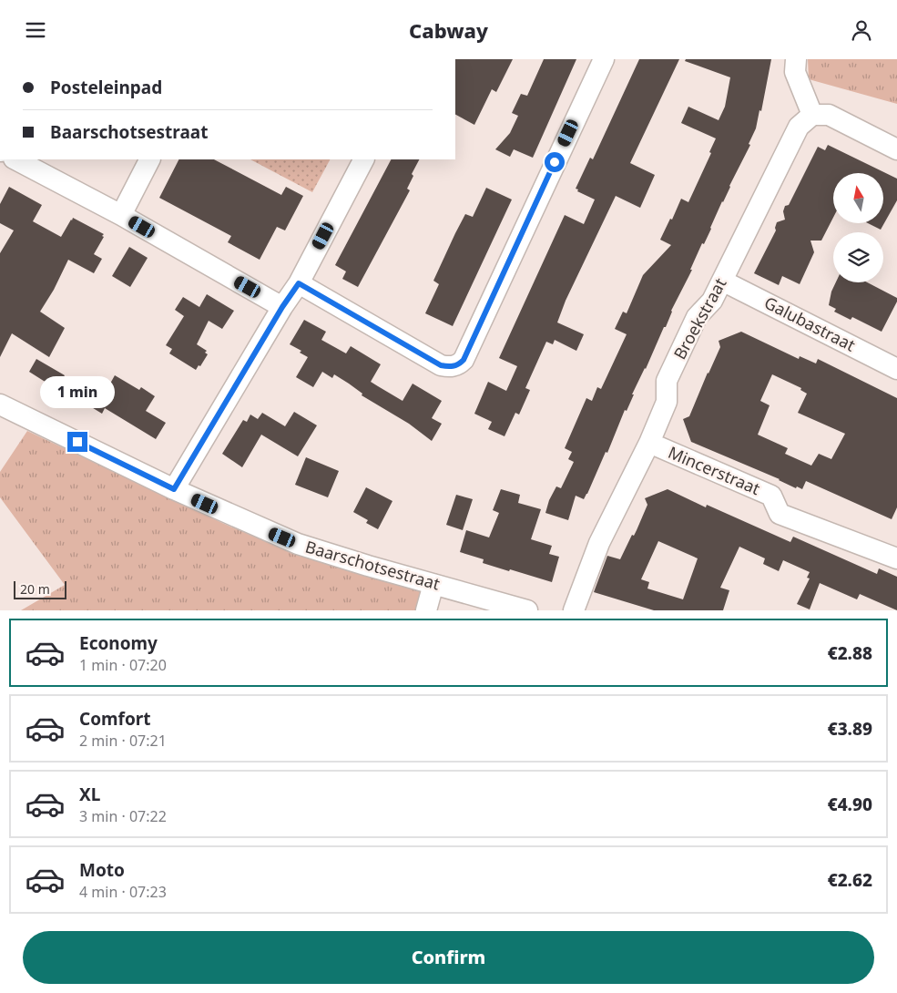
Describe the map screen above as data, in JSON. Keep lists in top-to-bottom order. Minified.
{"streets":{"street":["Broekstraat","Galubastraat","Mincerstraat","Baarschotsestraat"]},"crossings":[["Broekstraat","Galubastraat"],["Broekstraat","Mincerstraat"]],"scale_bar":"20 m","north":"top","page":{"header":"Cabway","banner":["Posteleinpad","Baarschotsestraat"],"bubble":"1 min","scale":"20 m","list":[{"name":"Economy","note":"1 min · 07:20","value":"€2.88"},{"name":"Comfort","note":"2 min · 07:21","value":"€3.89"},{"name":"XL","note":"3 min · 07:22","value":"€4.90"},{"name":"Moto","note":"4 min · 07:23","value":"€2.62"}],"buttons":"Confirm"}}
